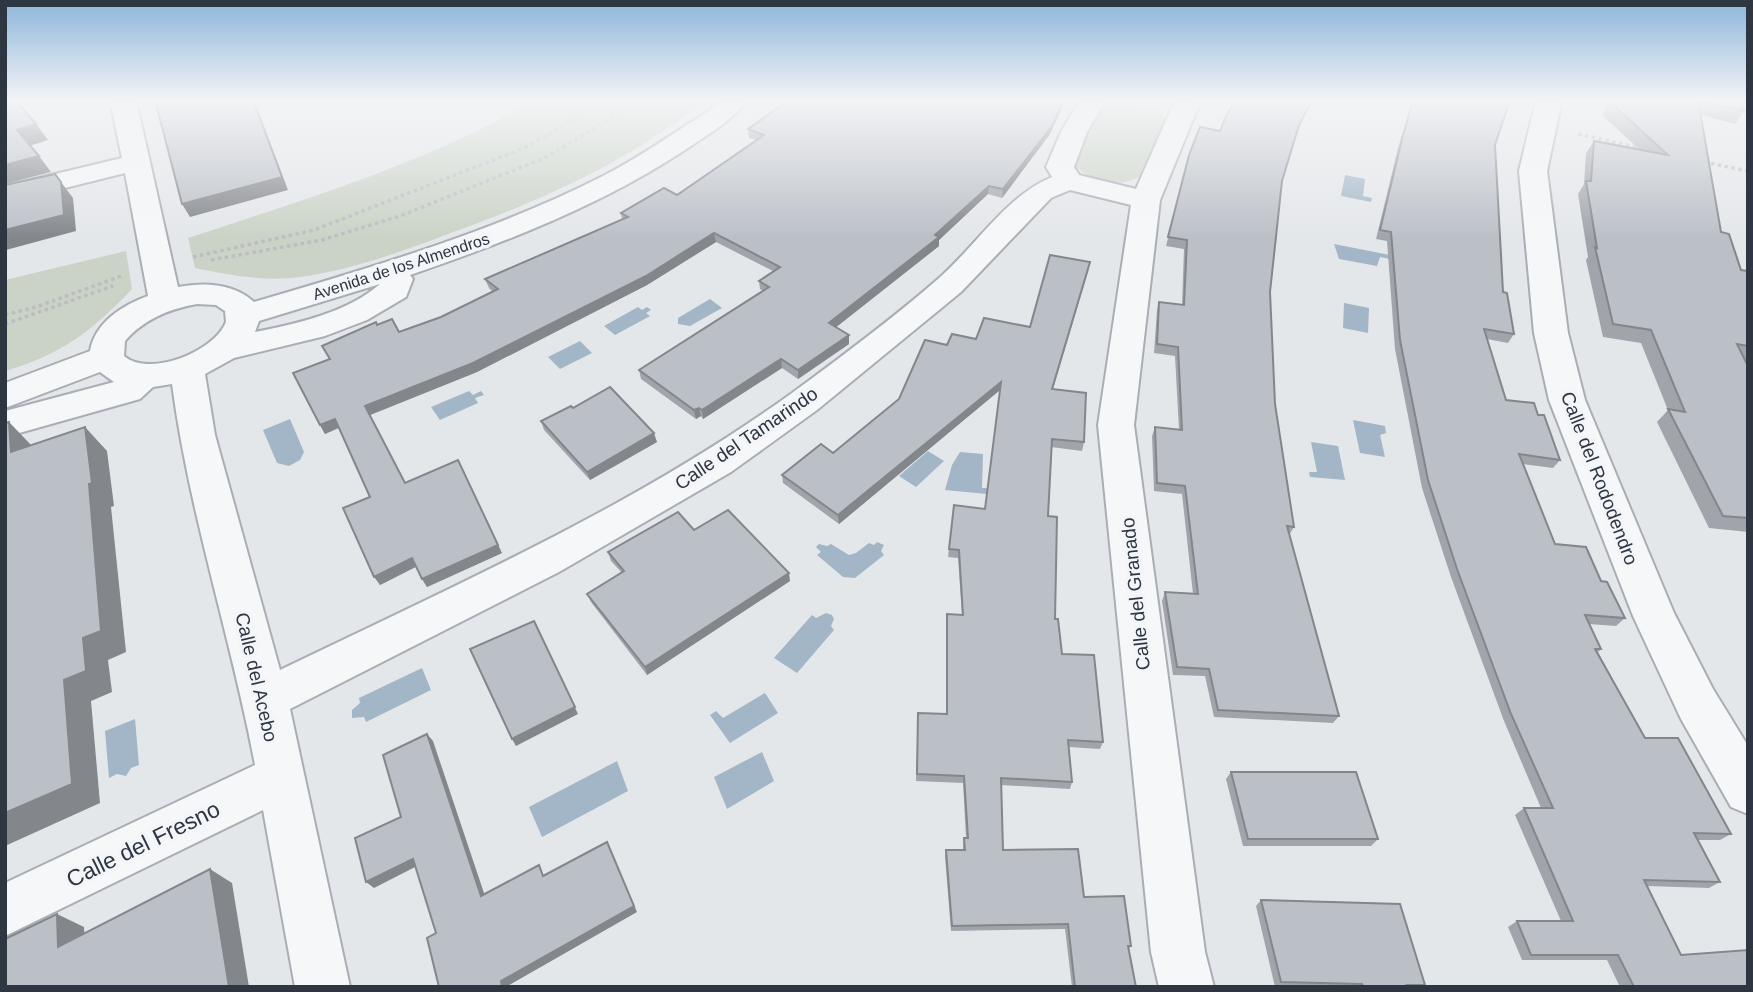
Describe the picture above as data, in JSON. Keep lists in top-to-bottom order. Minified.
{"streets":{"street":["Avenida de los Almendros","Calle del Tamarindo","Calle del Rododendro","Calle del Granado","Calle del Acebo","Calle del Fresno"]},"crossings":[["Calle del Tamarindo","Calle del Acebo"],["Calle del Acebo","Calle del Fresno"]]}
